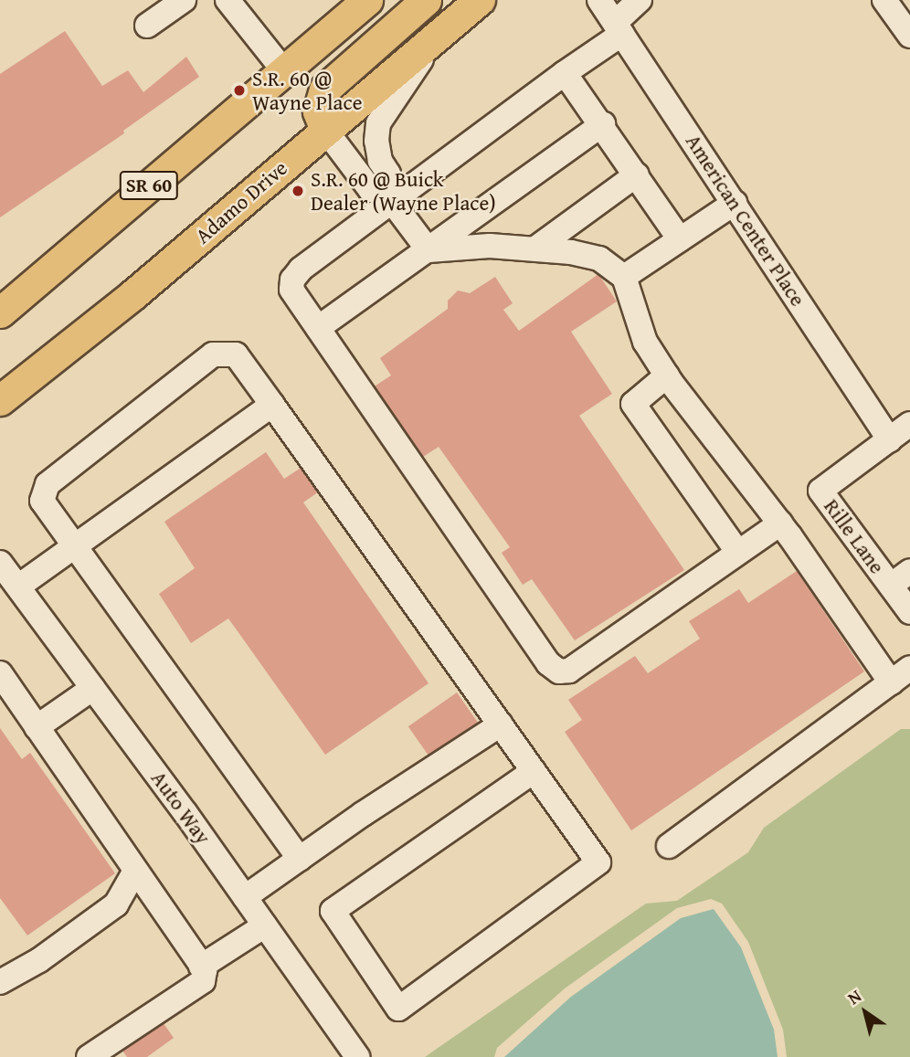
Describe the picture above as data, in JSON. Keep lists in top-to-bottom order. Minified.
{"streets":{"main road":["SR 60","Adamo Drive"],"street":["American Center Place","Rille Lane","Auto Way"]},"crossings":[["American Center Place","Rille Lane"]],"places":["S.R. 60 @ Wayne Place","S.R. 60 @ Buick Dealer (Wayne Place)"],"north":"top left"}
